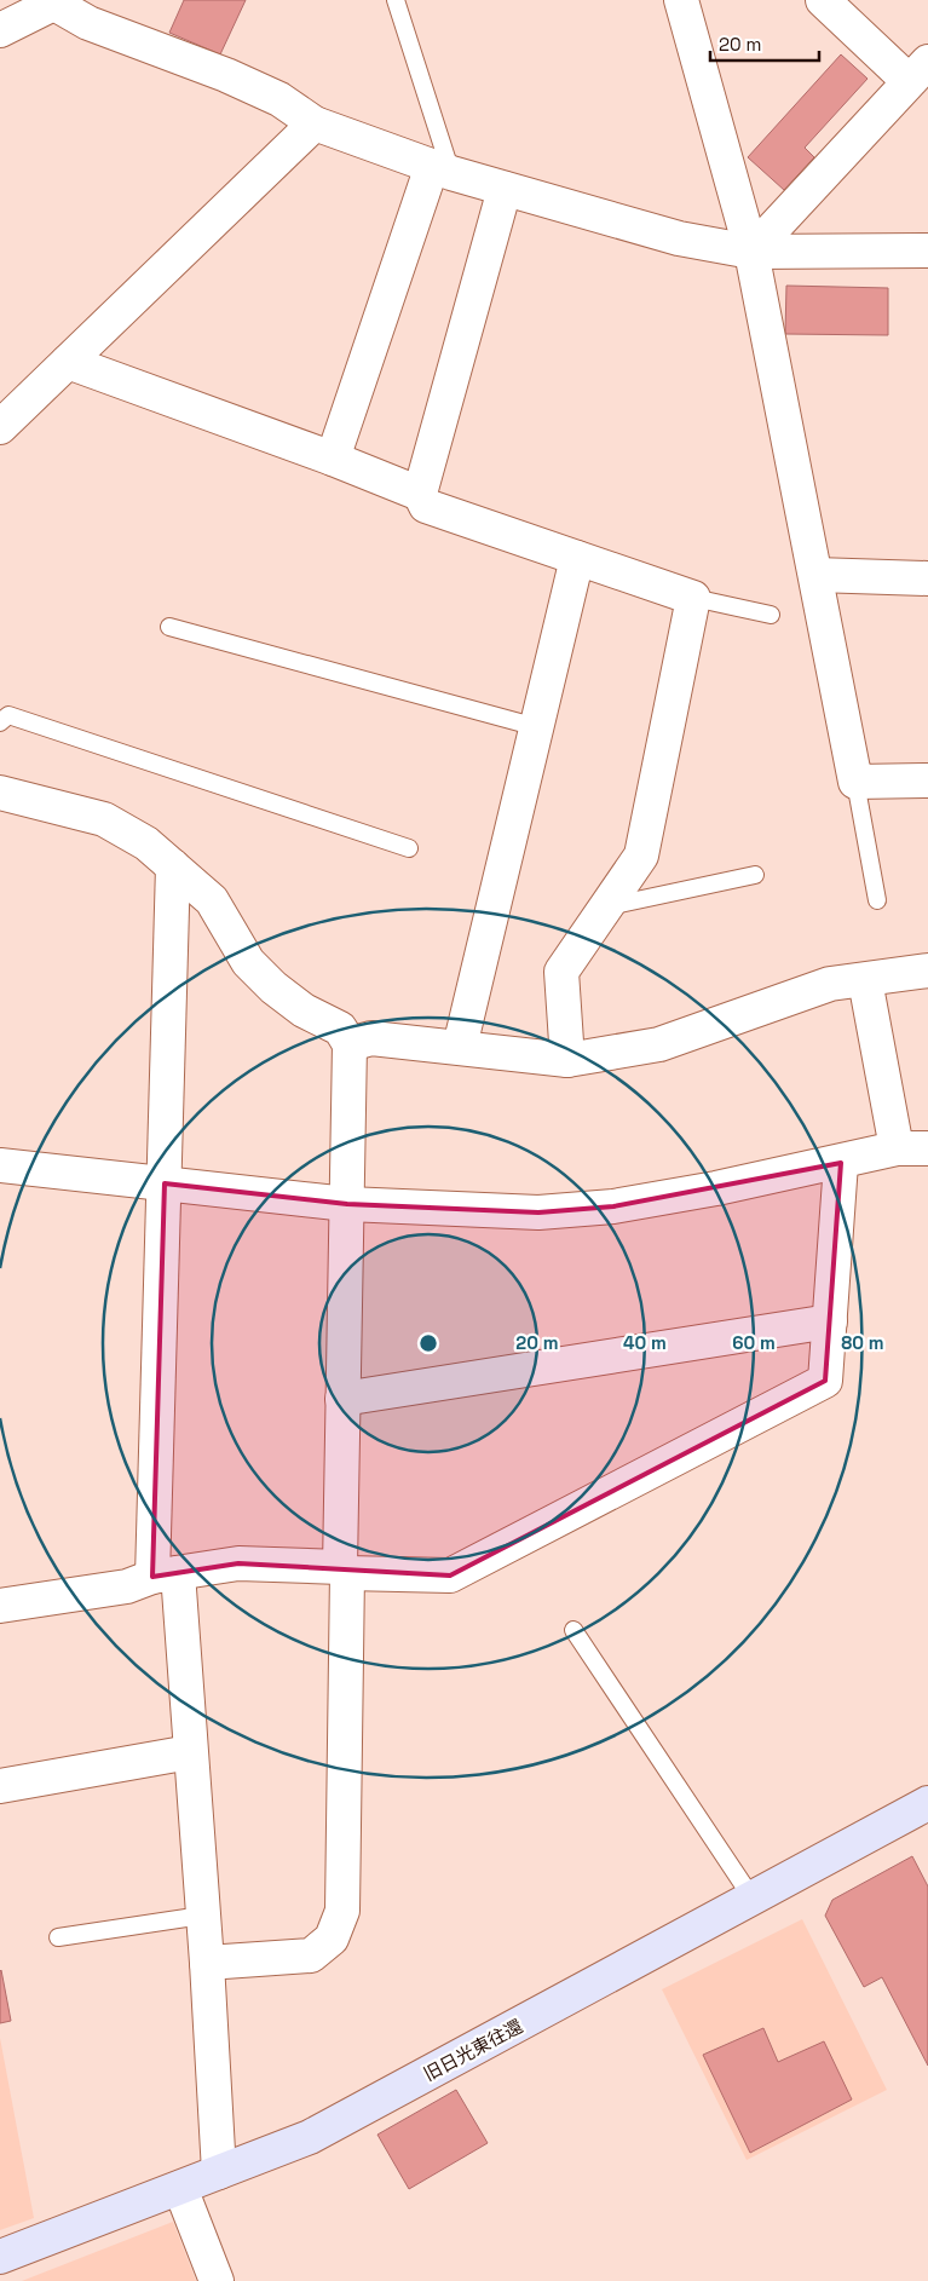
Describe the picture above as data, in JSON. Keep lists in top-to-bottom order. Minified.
{"streets":{"street":["旧日光東往還"]},"scale_bar":"20 m","rings":["20 m","40 m","60 m","80 m"]}
